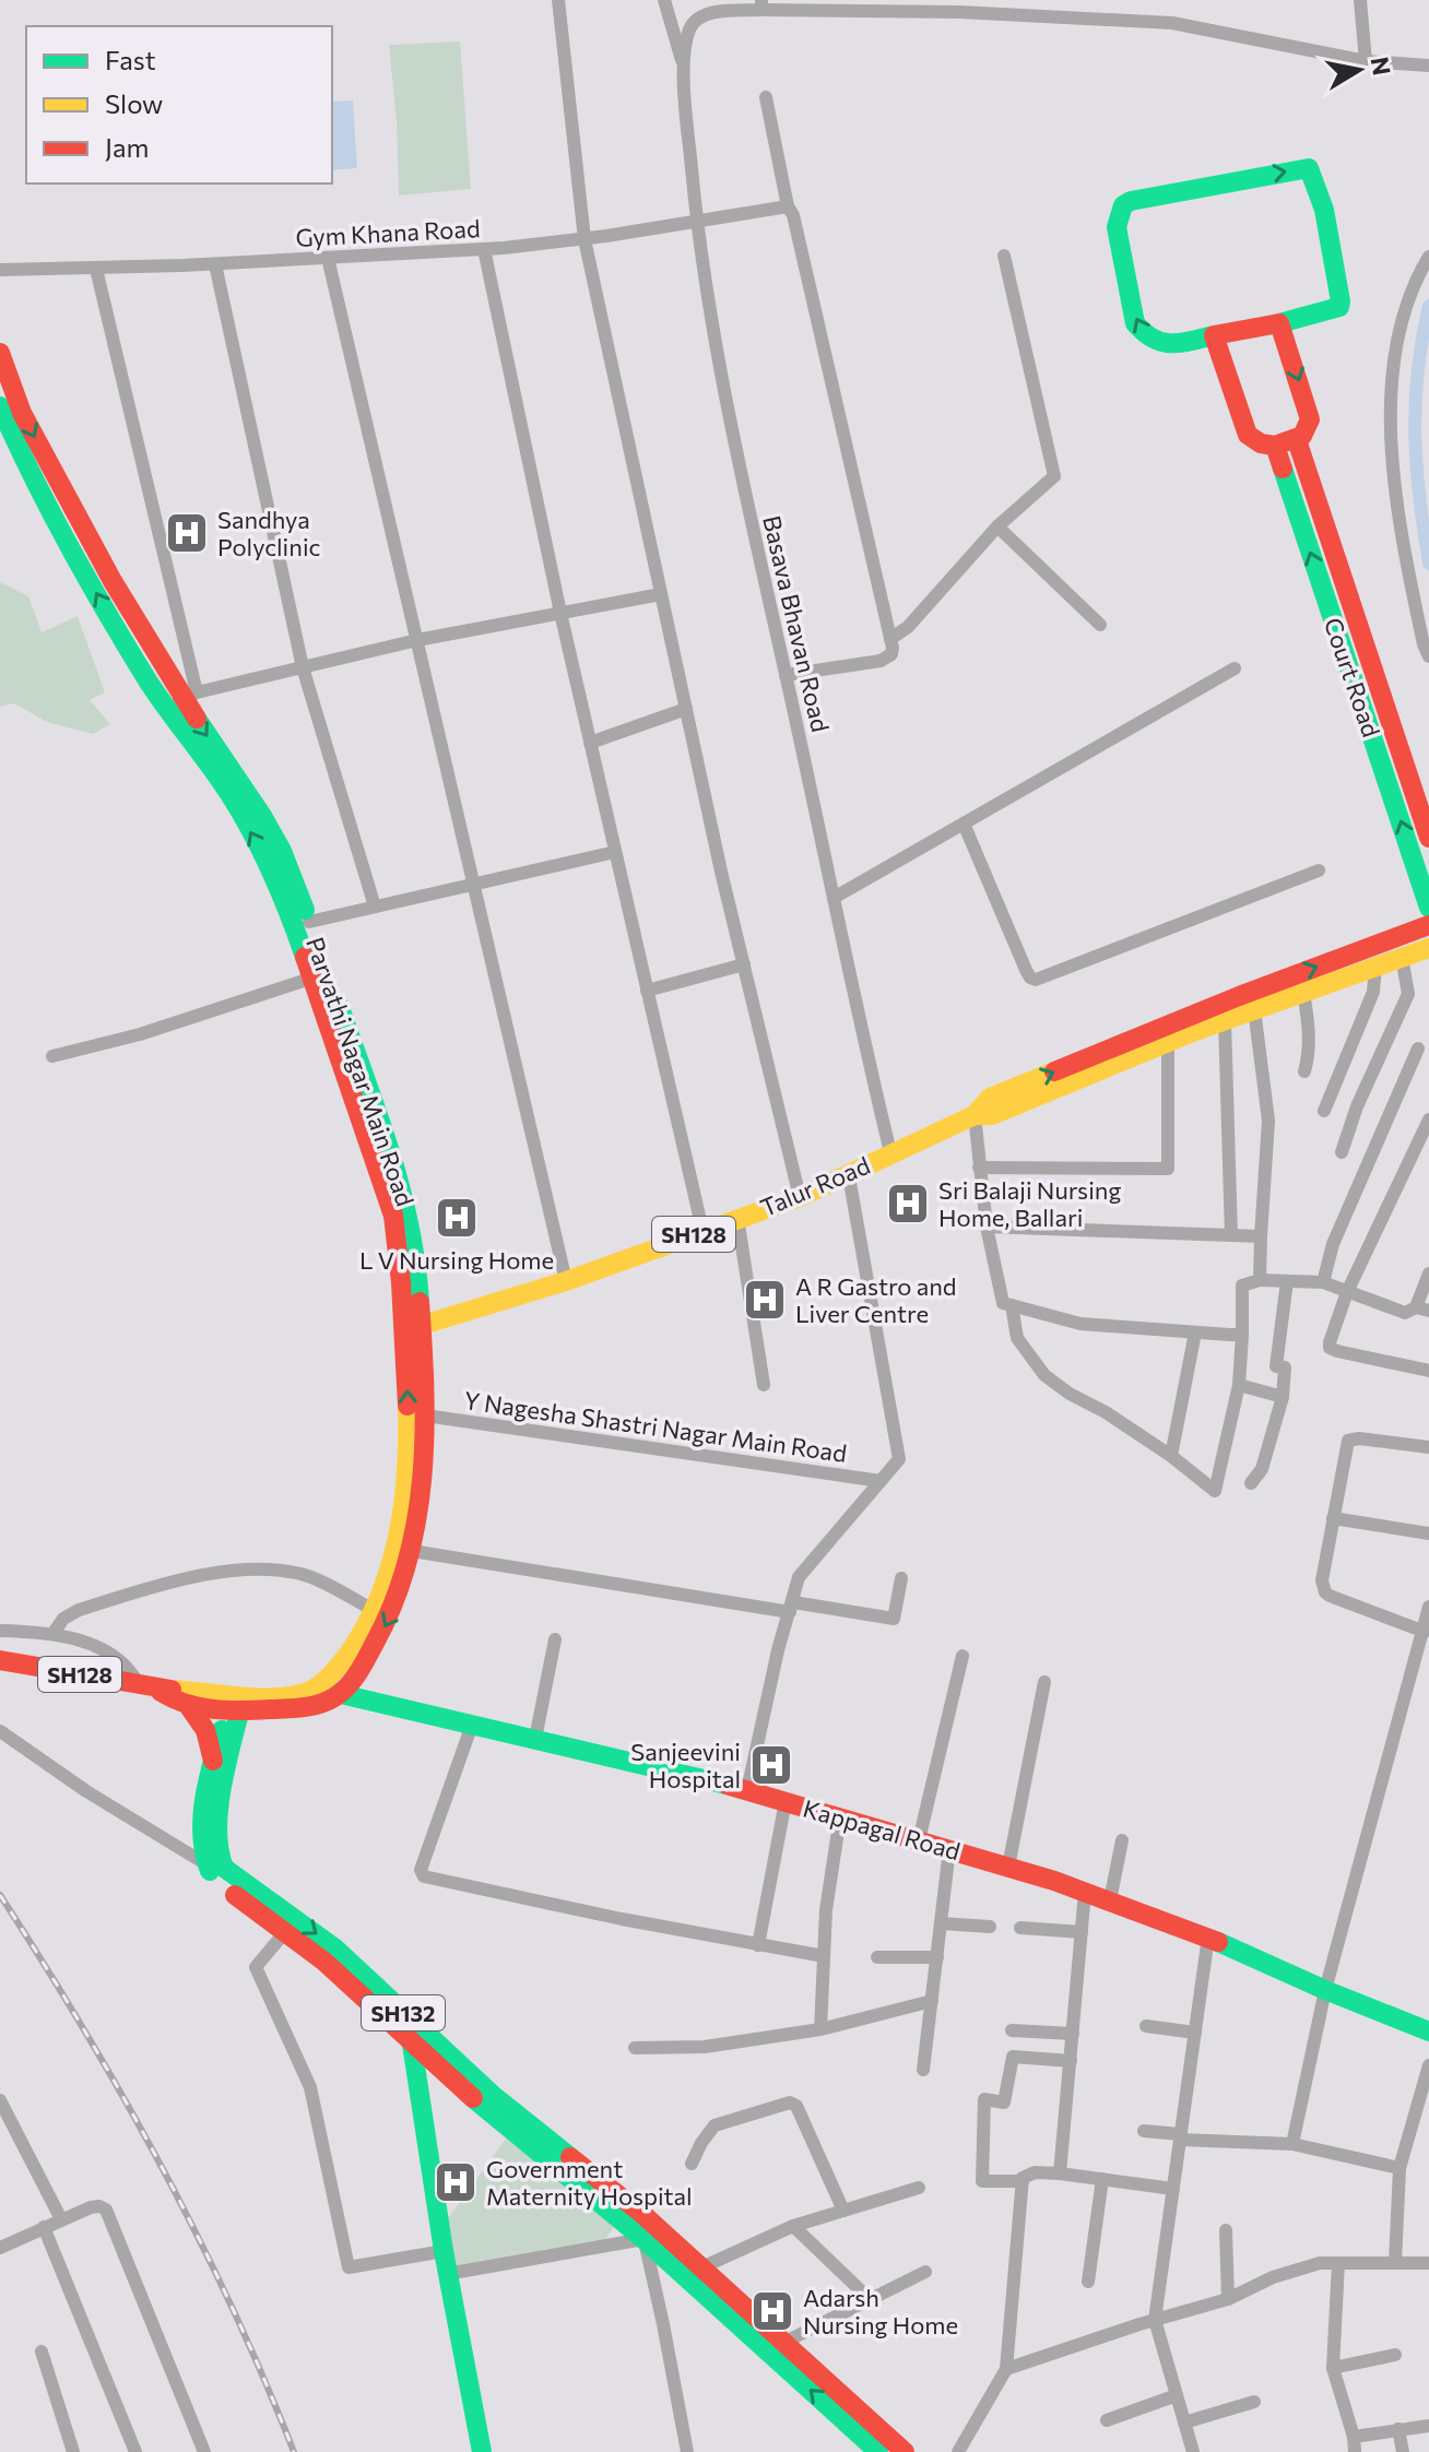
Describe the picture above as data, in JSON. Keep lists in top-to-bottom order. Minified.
{"streets":{"main road":["Court Road","Parvathi Nagar Main Road","Talur Road","SH128","Kappagal Road","SH132"],"street":["Gym Khana Road","Basava Bhavan Road","Y Nagesha Shastri Nagar Main Road"]},"crossings":[["Gym Khana Road","Basava Bhavan Road"],["Basava Bhavan Road","Talur Road"],["Parvathi Nagar Main Road","Talur Road"],["Parvathi Nagar Main Road","Y Nagesha Shastri Nagar Main Road"],["Parvathi Nagar Main Road","Kappagal Road"],["SH128","Kappagal Road"],["SH128","SH132"]],"places":{"hospital":["Sandhya Polyclinic","Sri Balaji Nursing Home, Ballari","L V Nursing Home","A R Gastro and Liver Centre","Sanjeevini Hospital","Government Maternity Hospital","Adarsh Nursing Home"]},"legend":["Fast","Slow","Jam"],"north":"right"}
